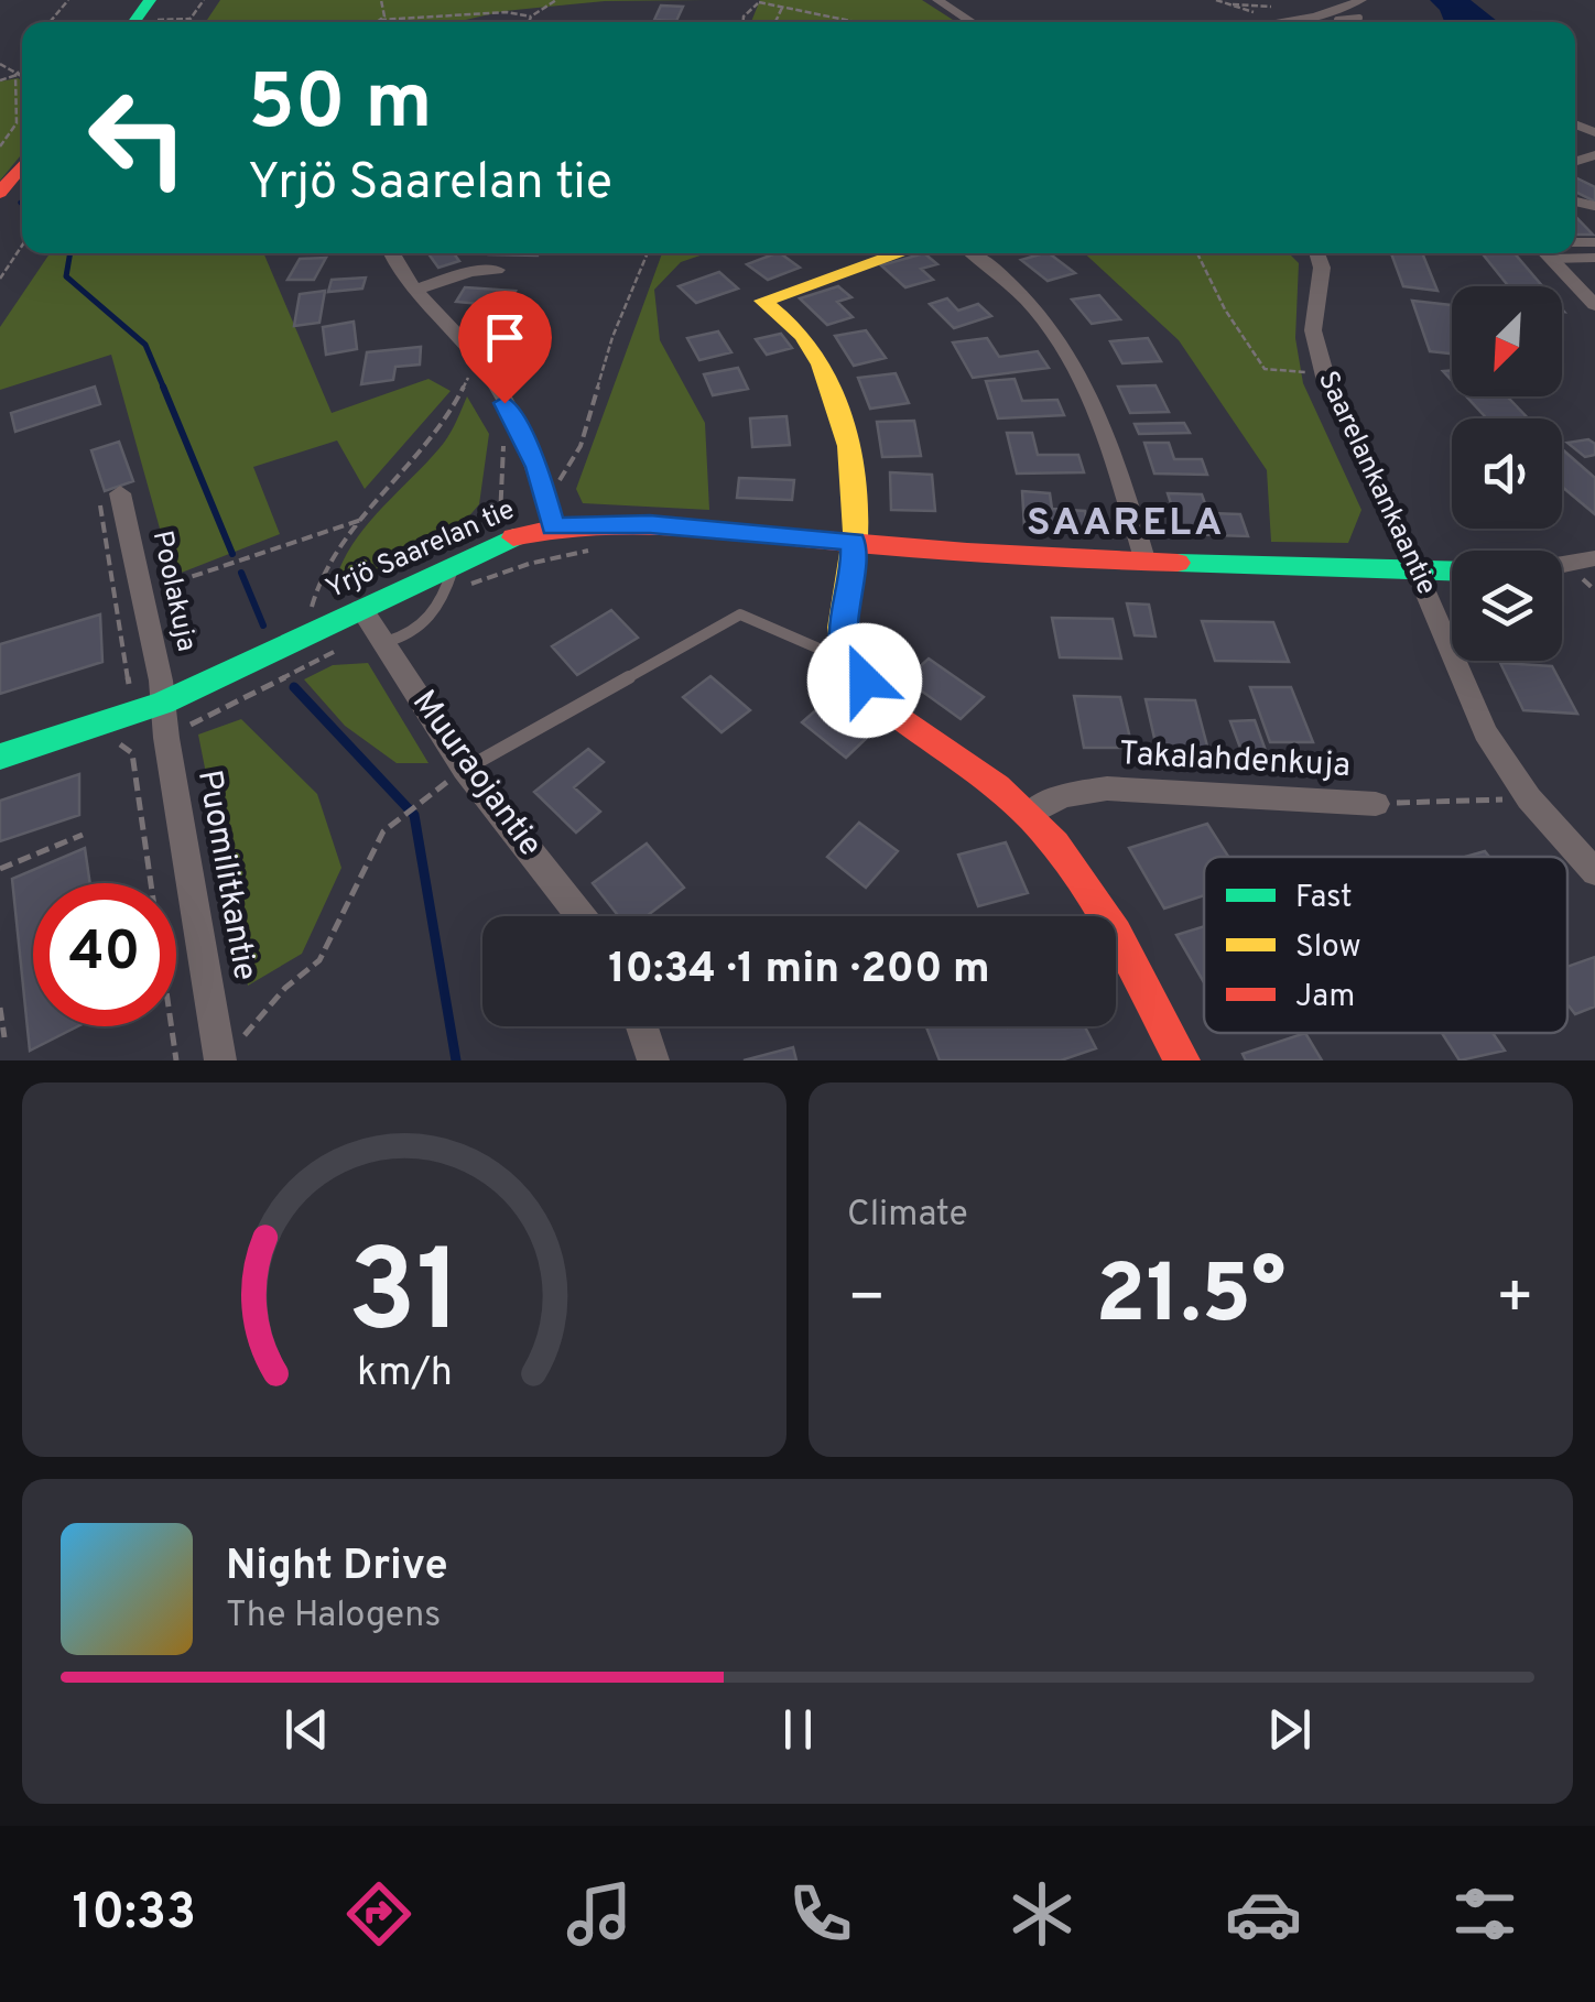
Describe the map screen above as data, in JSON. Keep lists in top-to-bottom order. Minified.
{"streets":{"street":["Saarelankankaantie","Yrjö Saarelan tie","Poolakuja","Takalahdenkuja","Muuraojantie","Puomilitkantie"]},"crossings":[["Saarelankankaantie","Yrjö Saarelan tie"],["Yrjö Saarelan tie","Poolakuja"],["Yrjö Saarelan tie","Muuraojantie"],["Yrjö Saarelan tie","Puomilitkantie"],["Poolakuja","Puomilitkantie"]],"districts":["SAARELA"],"legend":["Fast","Slow","Jam"],"north":"bottom left","page":{"turn":["50 m","Yrjö Saarelan tie"],"limit":"40","trip":"10:34 · 1 min · 200 m","tile":"Climate","heat":["−","21.5°","+"],"song":["Night Drive","The Halogens"],"tabs":"10:33","gauge":["31","km/h"]}}
